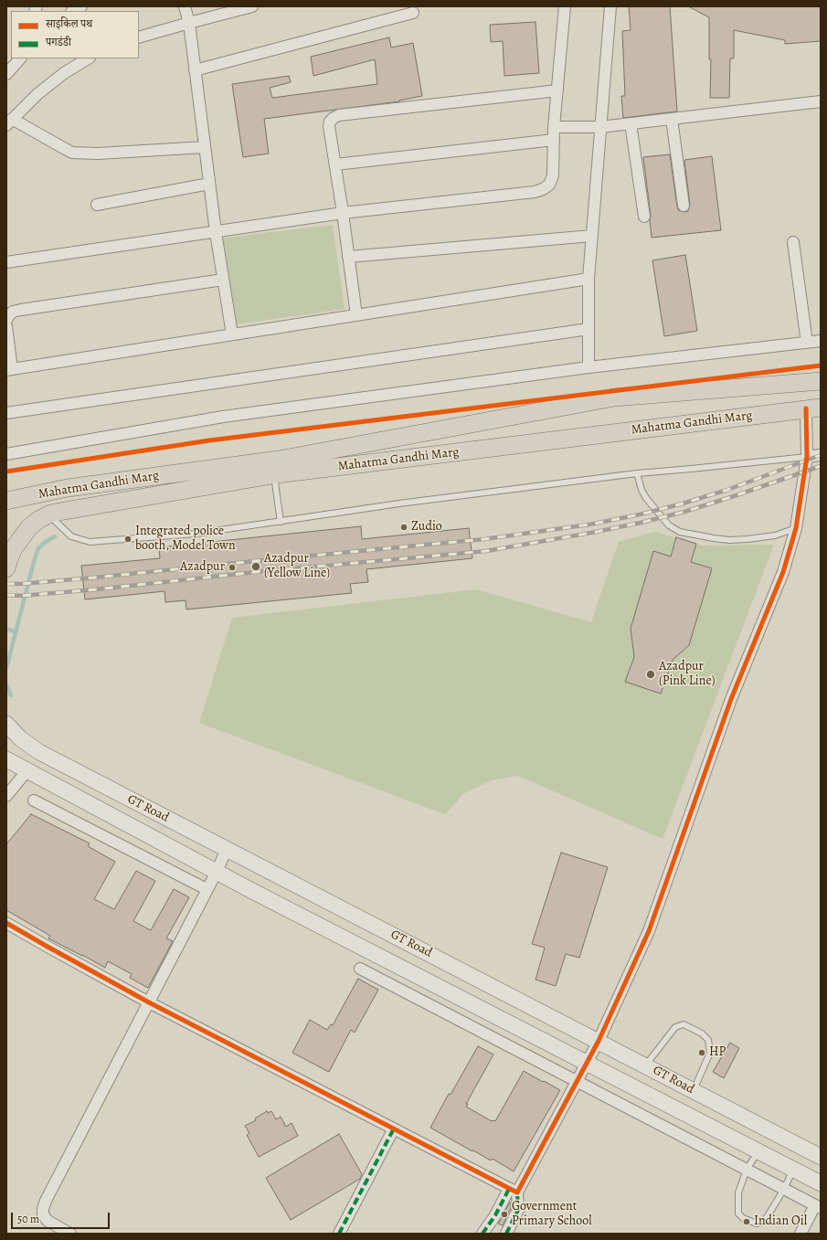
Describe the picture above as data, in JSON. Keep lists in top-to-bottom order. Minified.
{"streets":{"main road":["Mahatma Gandhi Marg","GT Road"]},"places":["Zudio","Integrated police booth, Model Town","Azadpur (Yellow Line)","Azadpur","Azadpur (Pink Line)","HP","Government Primary School","Indian Oil"],"legend":["साइकिल पथ","पगडंडी"],"scale_bar":"50 m"}
